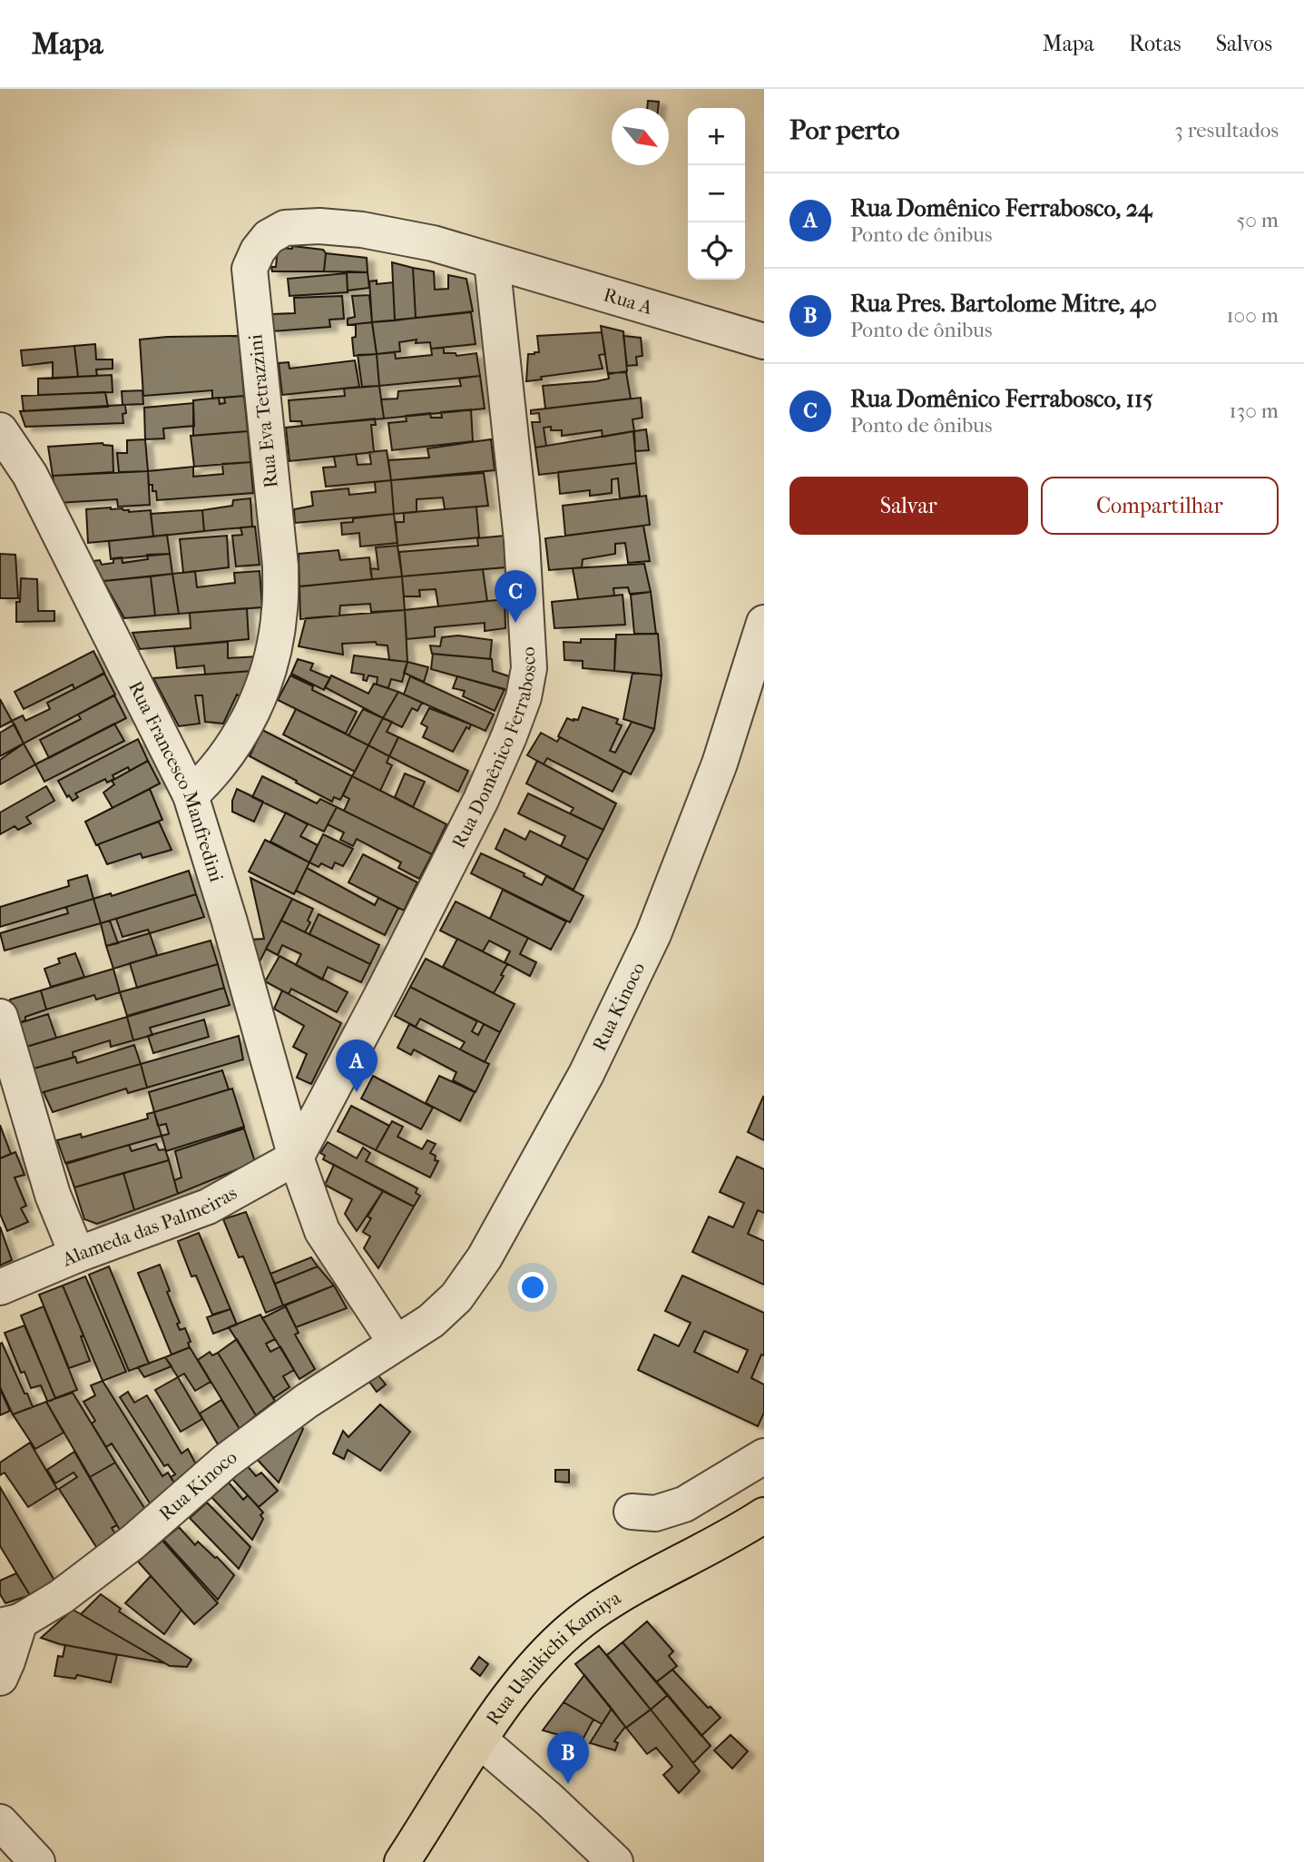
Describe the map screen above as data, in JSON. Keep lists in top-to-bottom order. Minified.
{"streets":{"main road":["Rua Ushikichi Kamiya"],"street":["Rua A","Rua Eva Tetrazzini","Rua Domênico Ferrabosco","Rua Francesco Manfredini","Rua Kinoco","Alameda das Palmeiras"]},"crossings":[["Rua A","Rua Eva Tetrazzini"],["Rua A","Rua Domênico Ferrabosco"],["Rua Eva Tetrazzini","Rua Domênico Ferrabosco"],["Rua Eva Tetrazzini","Rua Francesco Manfredini"],["Rua Domênico Ferrabosco","Rua Francesco Manfredini"],["Rua Domênico Ferrabosco","Alameda das Palmeiras"],["Rua Francesco Manfredini","Alameda das Palmeiras"]],"north":"bottom right","page":{"header":"Mapa","nav":["Mapa","Rotas","Salvos"],"heading":["Por perto","3 resultados"],"map_buttons":["+","−"],"list":[{"mark":"A","name":"Rua Domênico Ferrabosco, 24","note":"Ponto de ônibus","value":"50 m"},{"mark":"B","name":"Rua Pres. Bartolome Mitre, 40","note":"Ponto de ônibus","value":"100 m"},{"mark":"C","name":"Rua Domênico Ferrabosco, 115","note":"Ponto de ônibus","value":"130 m"}],"buttons":["Salvar","Compartilhar"],"pins":["C","A","B"]}}
